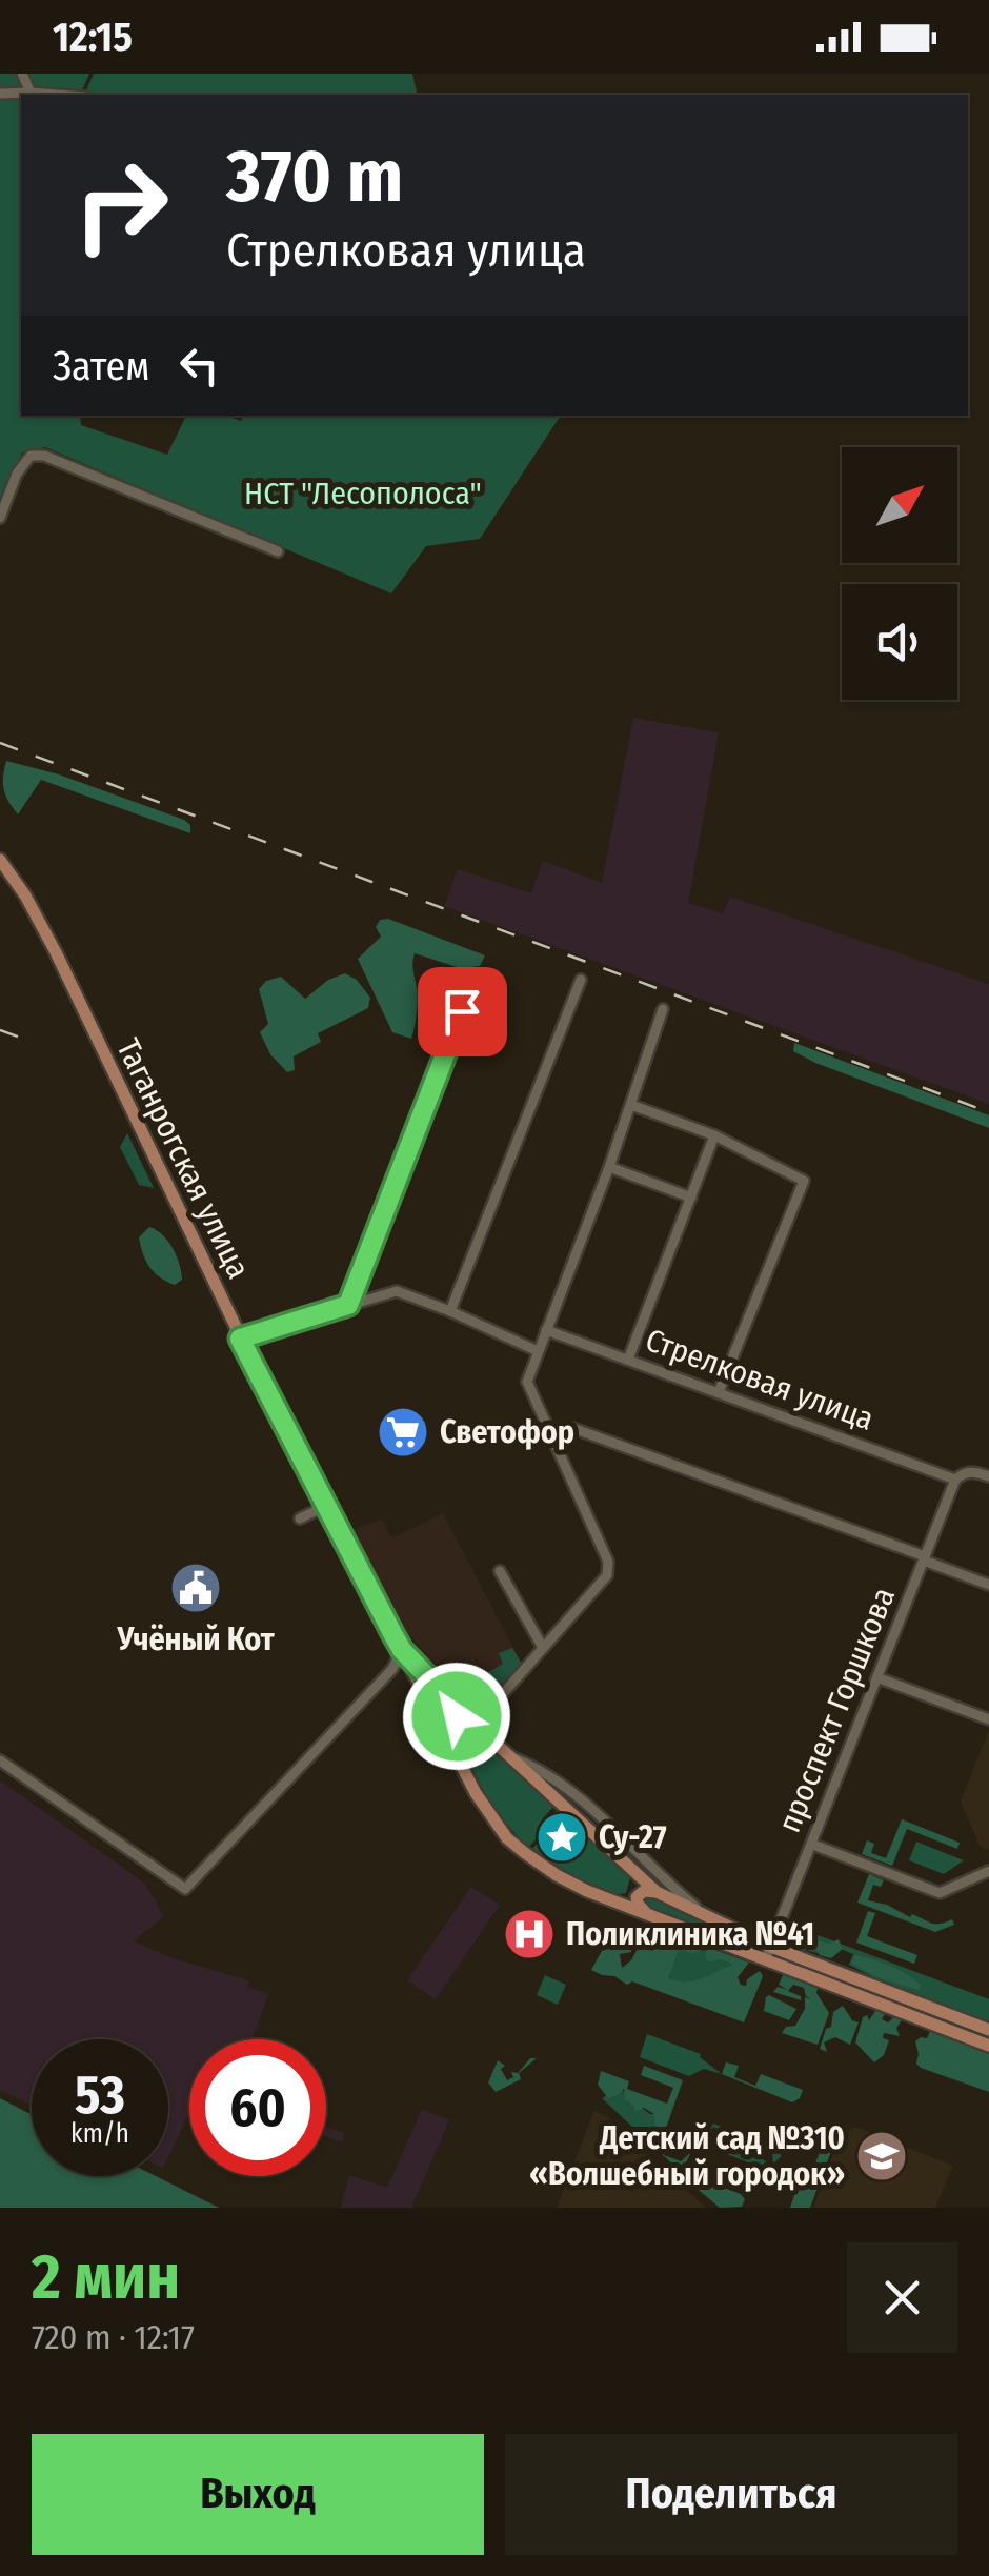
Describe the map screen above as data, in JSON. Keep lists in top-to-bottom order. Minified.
{"streets":{"main road":["Таганрогская улица"],"street":["Стрелковая улица","проспект Горшкова"]},"crossings":[["Таганрогская улица","проспект Горшкова"],["Стрелковая улица","проспект Горшкова"]],"parks":["НСТ \"Лесополоса\""],"places":{"supermarket":["Светофор"],"public building":["Учёный Кот"],"place":["Су-27"],"hospital":["Поликлиника №41"],"school or university":["Детский сад №310 «Волшебный городок»"]},"north":"top right","page":{"status":"12:15","turn":["370 m","Стрелковая улица"],"then":"Затем","speed":"53 km/h","limit":"60","heading":["2 мин","720 m · 12:17"],"buttons":["Выход","Поделиться"]}}
